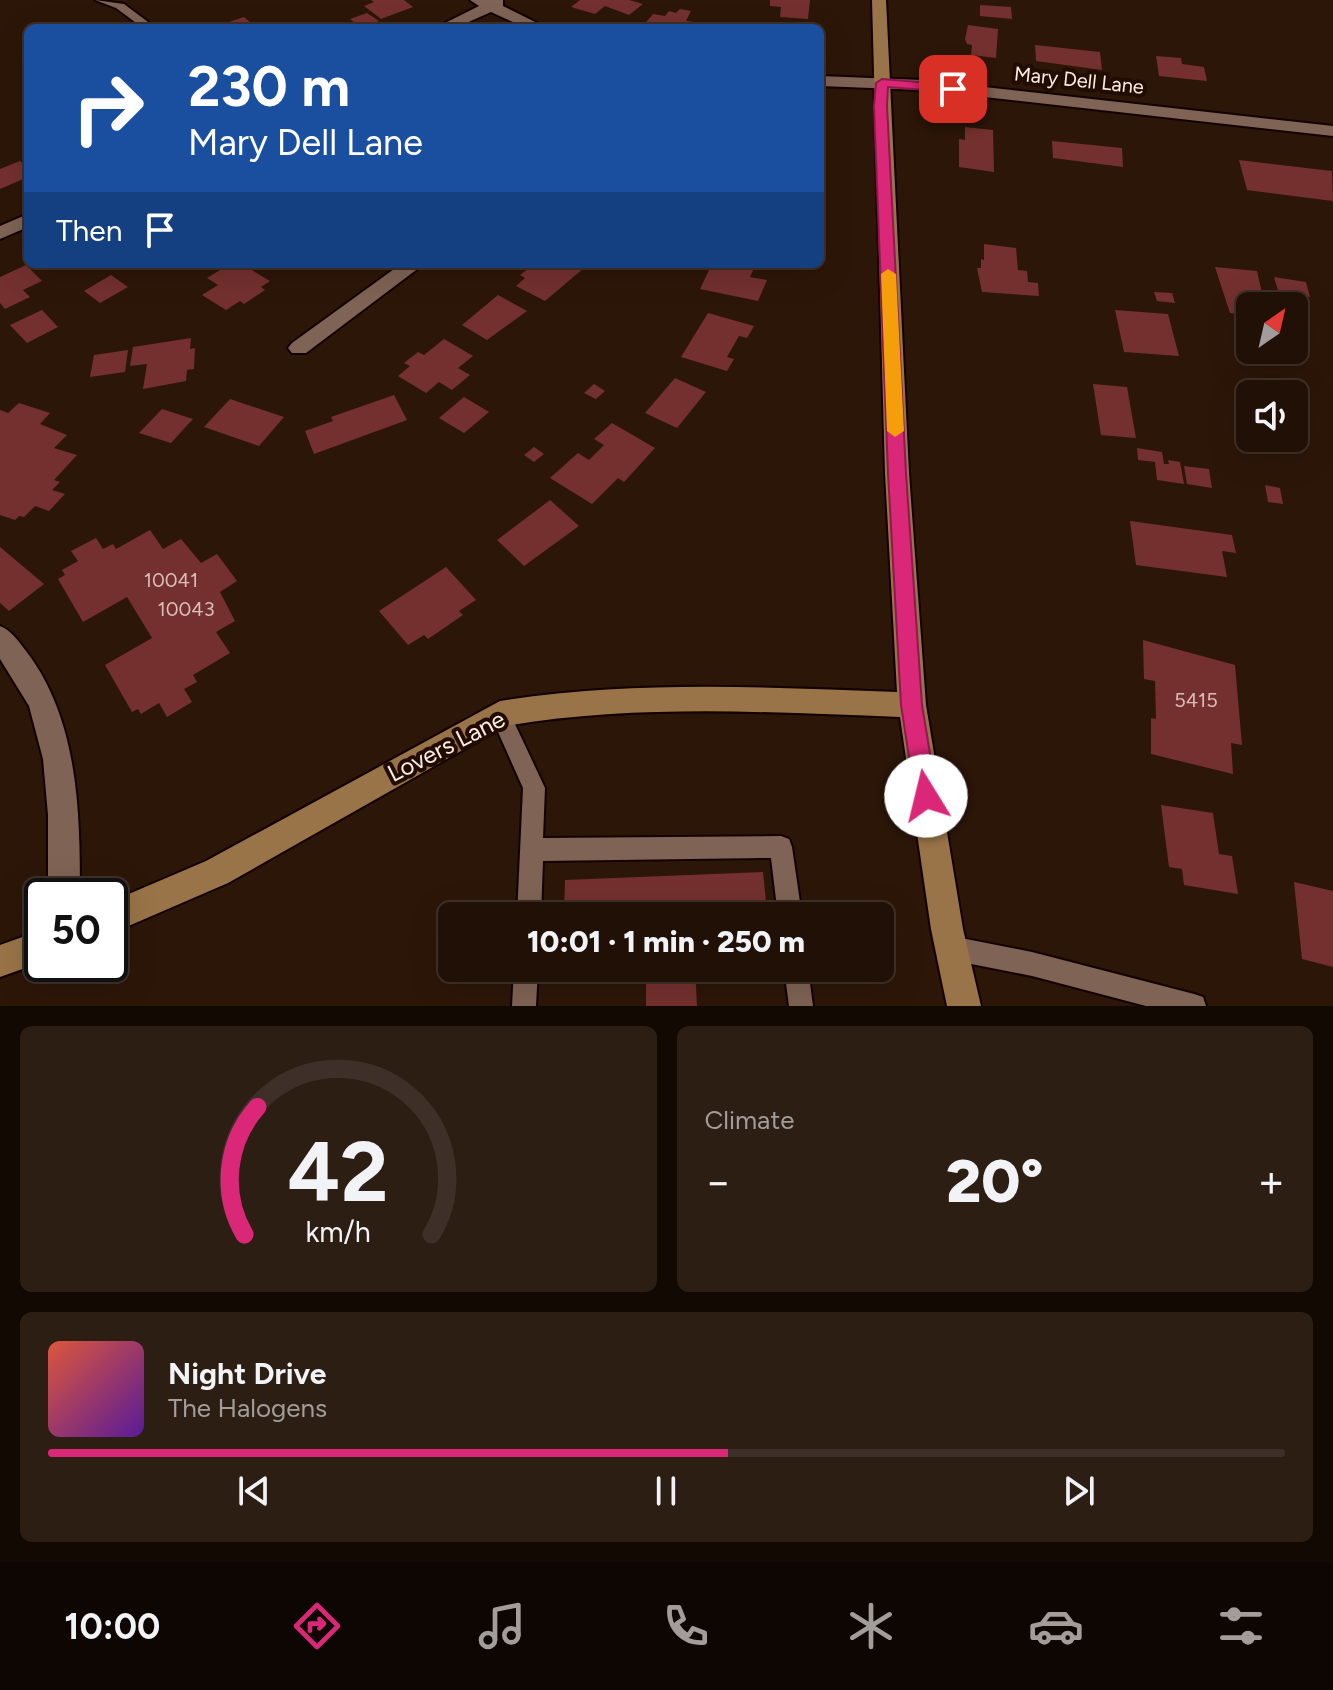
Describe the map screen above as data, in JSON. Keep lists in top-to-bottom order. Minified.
{"streets":{"main road":["Lovers Lane"],"street":["Mary Dell Lane"]},"house_numbers":["10041","10043","5415"],"north":"top right","page":{"turn":["230 m","Mary Dell Lane"],"then":"Then","limit":"50","trip":"10:01 · 1 min · 250 m","tile":"Climate","heat":["−","20°","+"],"song":["Night Drive","The Halogens"],"tabs":"10:00","gauge":["42","km/h"]}}
